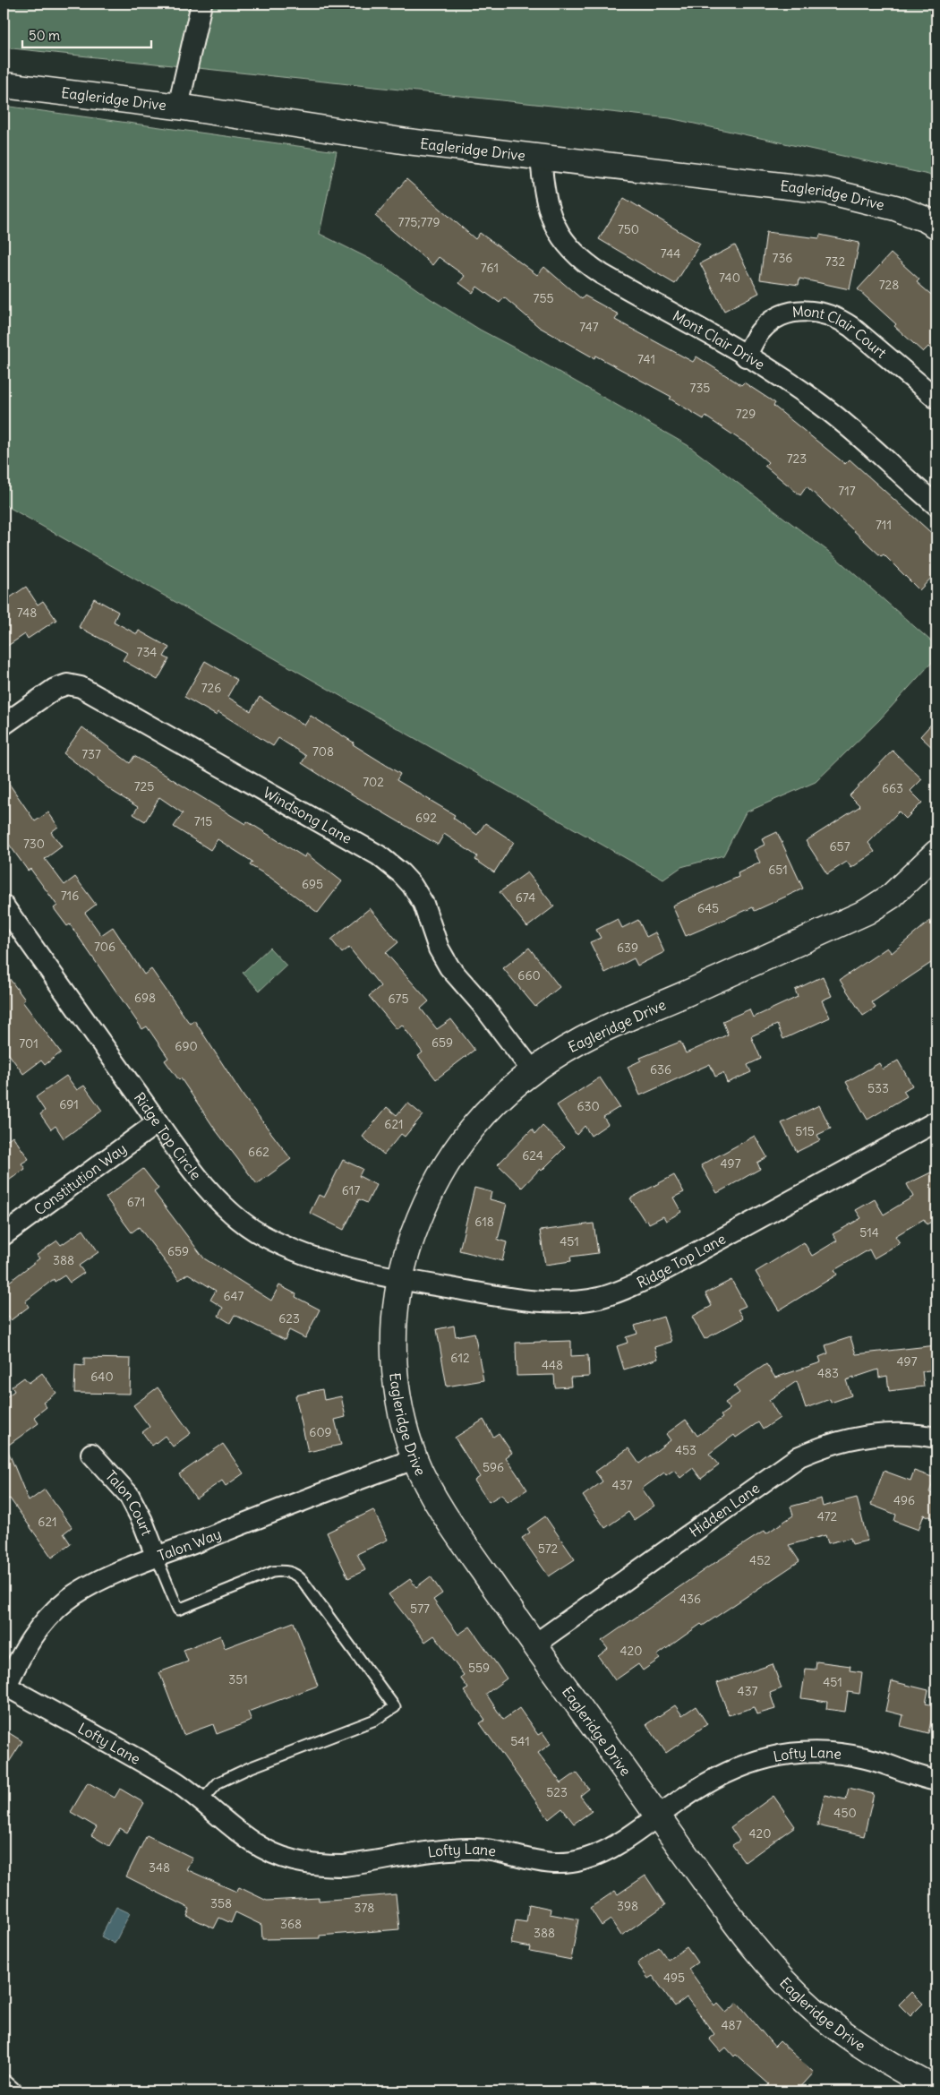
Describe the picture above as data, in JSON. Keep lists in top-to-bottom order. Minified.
{"streets":{"main road":["Eagleridge Drive"],"street":["Mont Clair Court","Mont Clair Drive","Windsong Lane","Ridge Top Circle","Constitution Way","Ridge Top Lane","Talon Court","Hidden Lane","Talon Way","Lofty Lane"]},"crossings":[["Eagleridge Drive","Mont Clair Drive"],["Eagleridge Drive","Windsong Lane"],["Eagleridge Drive","Ridge Top Circle"],["Eagleridge Drive","Ridge Top Lane"],["Eagleridge Drive","Hidden Lane"],["Eagleridge Drive","Talon Way"],["Eagleridge Drive","Lofty Lane"],["Mont Clair Court","Mont Clair Drive"],["Ridge Top Circle","Constitution Way"],["Ridge Top Circle","Ridge Top Lane"],["Talon Court","Talon Way"],["Talon Way","Lofty Lane"]],"house_numbers":["775;779","750","744","736","732","761","740","728","755","747","741","735","729","723","717","711","748","734","726","708","737","702","725","663","692","715","730","657","651","695","716","674","645","706","639","660","698","675","659","701","690","636","533","691","630","621","515","662","624","497","617","671","618","514","451","659","388","647","623","612","497","448","483","640","609","453","596","437","496","472","621","572","452","436","577","420","559","351","451","437","541","523","450","420","348","358","398","378","368","388","495","487"],"scale_bar":"50 m"}
